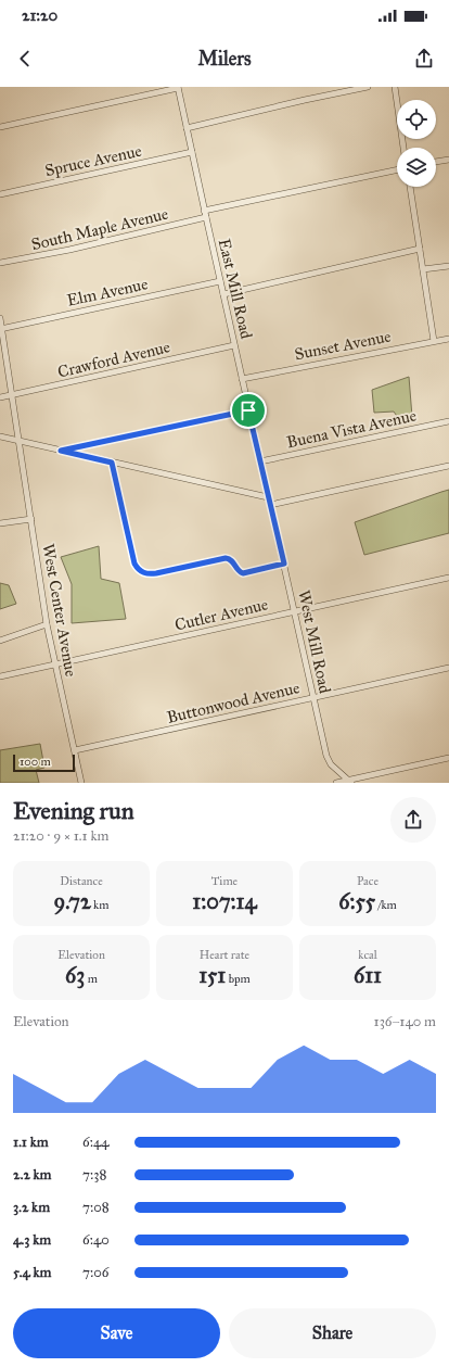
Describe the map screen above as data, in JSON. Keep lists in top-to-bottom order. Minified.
{"streets":{"street":["Spruce Avenue","South Maple Avenue","East Mill Road","Elm Avenue","Sunset Avenue","Crawford Avenue","Buena Vista Avenue","West Center Avenue","Cutler Avenue","West Mill Road","Buttonwood Avenue"]},"crossings":[["Spruce Avenue","East Mill Road"],["South Maple Avenue","East Mill Road"],["East Mill Road","Elm Avenue"],["East Mill Road","Sunset Avenue"],["East Mill Road","Crawford Avenue"],["East Mill Road","Buena Vista Avenue"],["East Mill Road","West Mill Road"],["Elm Avenue","West Center Avenue"],["Crawford Avenue","West Center Avenue"],["West Center Avenue","Cutler Avenue"],["West Center Avenue","Buttonwood Avenue"],["Cutler Avenue","West Mill Road"],["West Mill Road","Buttonwood Avenue"]],"scale_bar":"100 m","page":{"status":"21:20","header":"Milers","scale":"100 m","heading":["Evening run","21:20 · 9 × 1.1 km"],"stats":[["Distance","9.72 km"],["Time","1:07:14"],["Pace","6:55 /km"],["Elevation","63 m"],["Heart rate","151 bpm"],["kcal","611"]],"chart":["Elevation","136–140 m"],"list":[{"name":"1.1 km","note":"6:44"},{"name":"2.2 km","note":"7:38"},{"name":"3.2 km","note":"7:08"},{"name":"4.3 km","note":"6:40"},{"name":"5.4 km","note":"7:06"}],"buttons":["Save","Share"]}}
